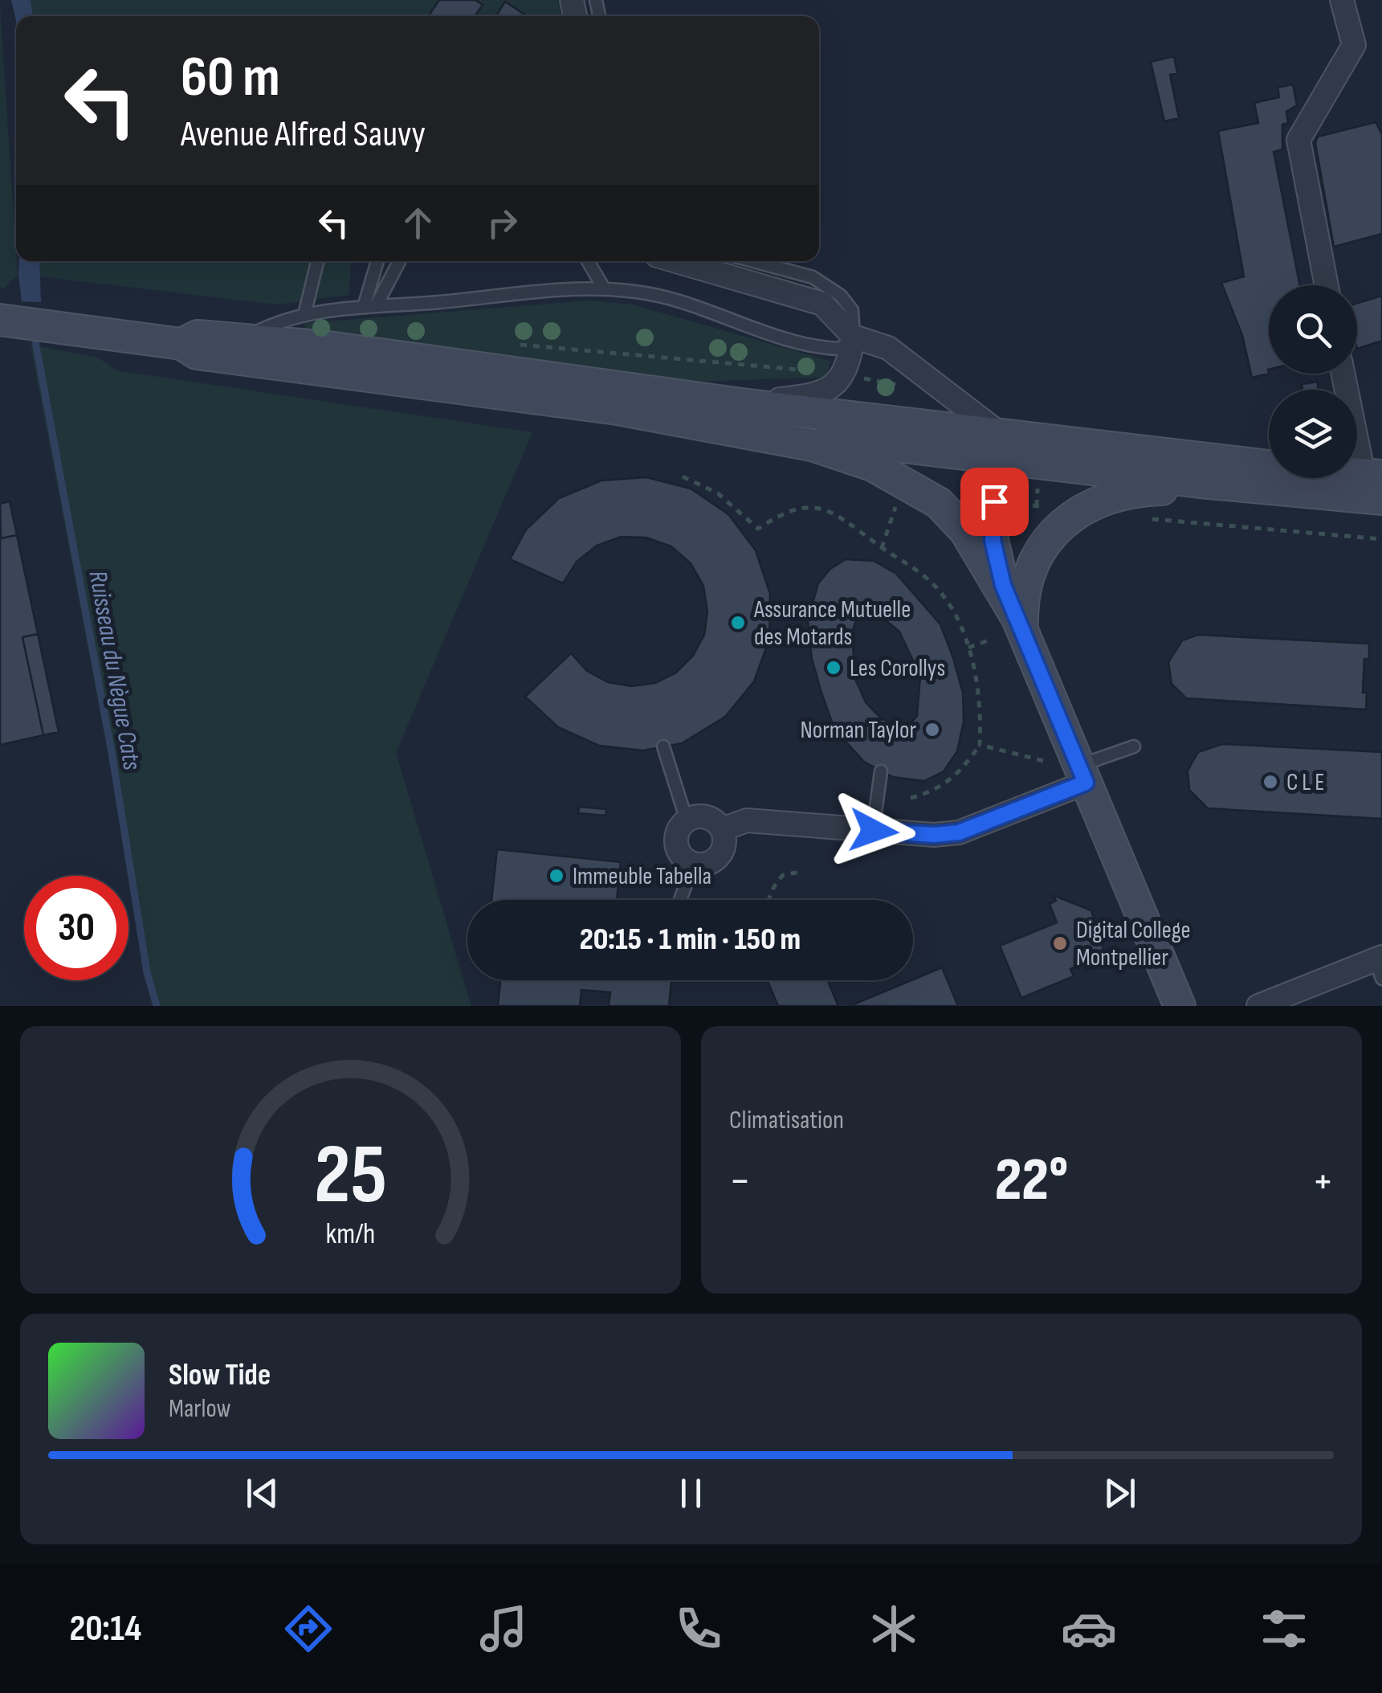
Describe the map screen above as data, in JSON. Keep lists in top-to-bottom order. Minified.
{"water":["Ruisseau du Nègue Cats"],"places":["Assurance Mutuelle des Motards","Les Corollys","Norman Taylor","C L E","Immeuble Tabella","Digital College Montpellier"],"page":{"turn":["60 m","Avenue Alfred Sauvy"],"limit":"30","trip":"20:15 · 1 min · 150 m","tile":"Climatisation","heat":["−","22°","+"],"song":["Slow Tide","Marlow"],"tabs":"20:14","gauge":["25","km/h"]}}
